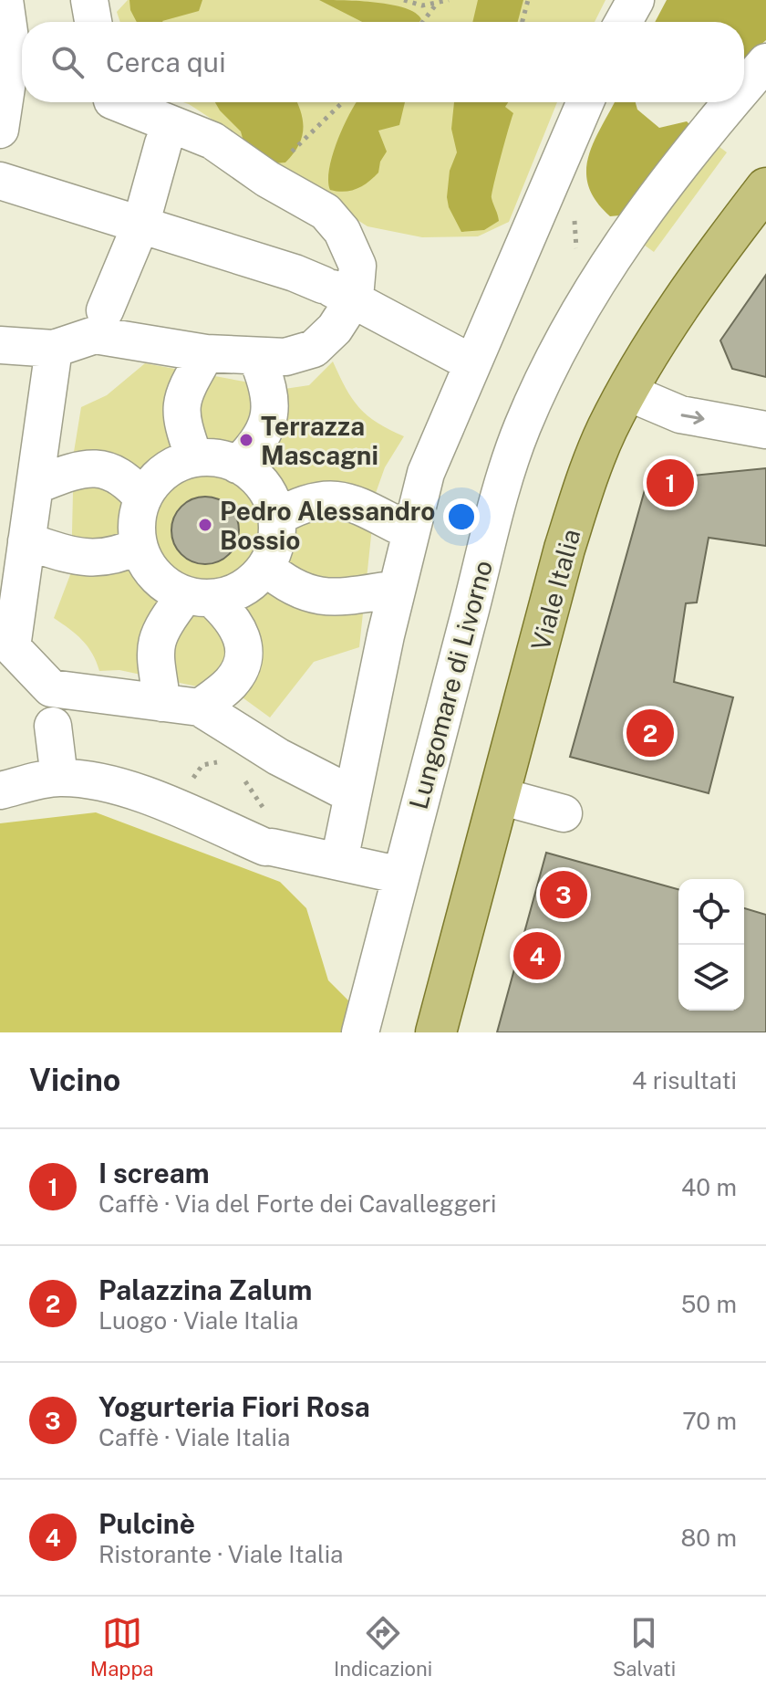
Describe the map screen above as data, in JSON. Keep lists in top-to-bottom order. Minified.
{"streets":{"main road":["Viale Italia"],"street":["Lungomare di Livorno"]},"places":["Terrazza Mascagni","Pedro Alessandro Bossio"],"page":{"search":"Cerca qui","pins":["1","2","3","4"],"heading":["Vicino","4 risultati"],"list":[{"mark":"1","name":"I scream","note":"Caffè · Via del Forte dei Cavalleggeri","value":"40 m"},{"mark":"2","name":"Palazzina Zalum","note":"Luogo · Viale Italia","value":"50 m"},{"mark":"3","name":"Yogurteria Fiori Rosa","note":"Caffè · Viale Italia","value":"70 m"},{"mark":"4","name":"Pulcinè","note":"Ristorante · Viale Italia","value":"80 m"}],"nav":["Mappa","Indicazioni","Salvati"]}}
